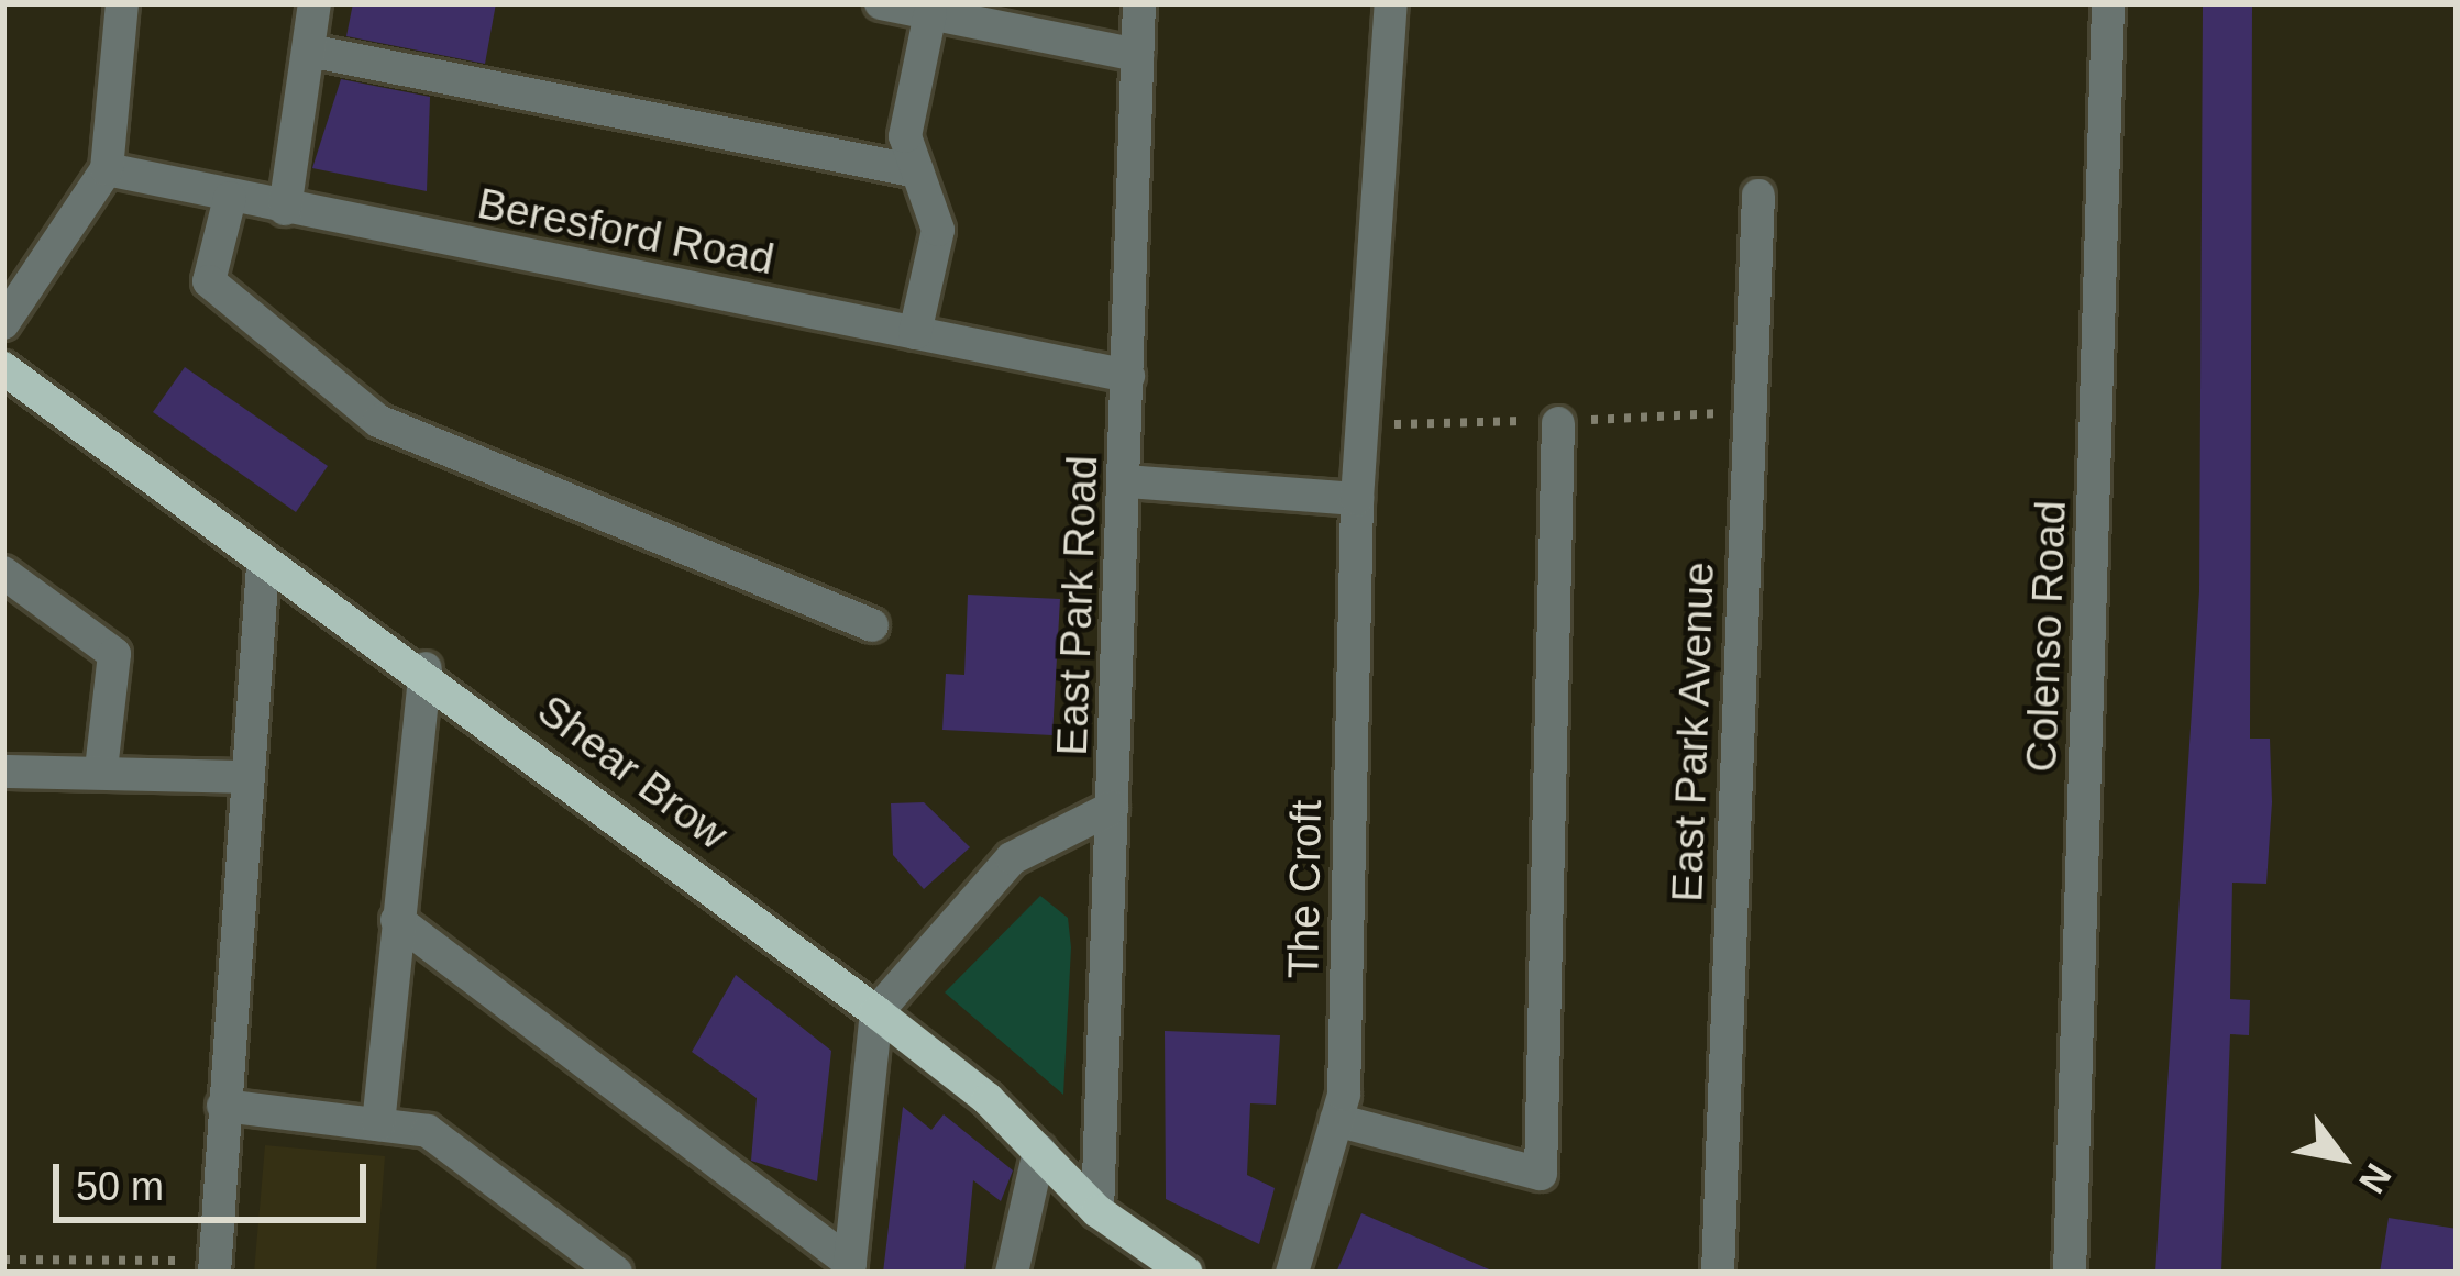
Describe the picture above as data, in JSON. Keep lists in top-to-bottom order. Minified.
{"streets":{"main road":["Shear Brow"],"street":["Beresford Road","East Park Road","Colenso Road","East Park Avenue","The Croft"]},"crossings":[["Beresford Road","East Park Road"],["East Park Road","Shear Brow"]],"scale_bar":"50 m","north":"bottom right"}
